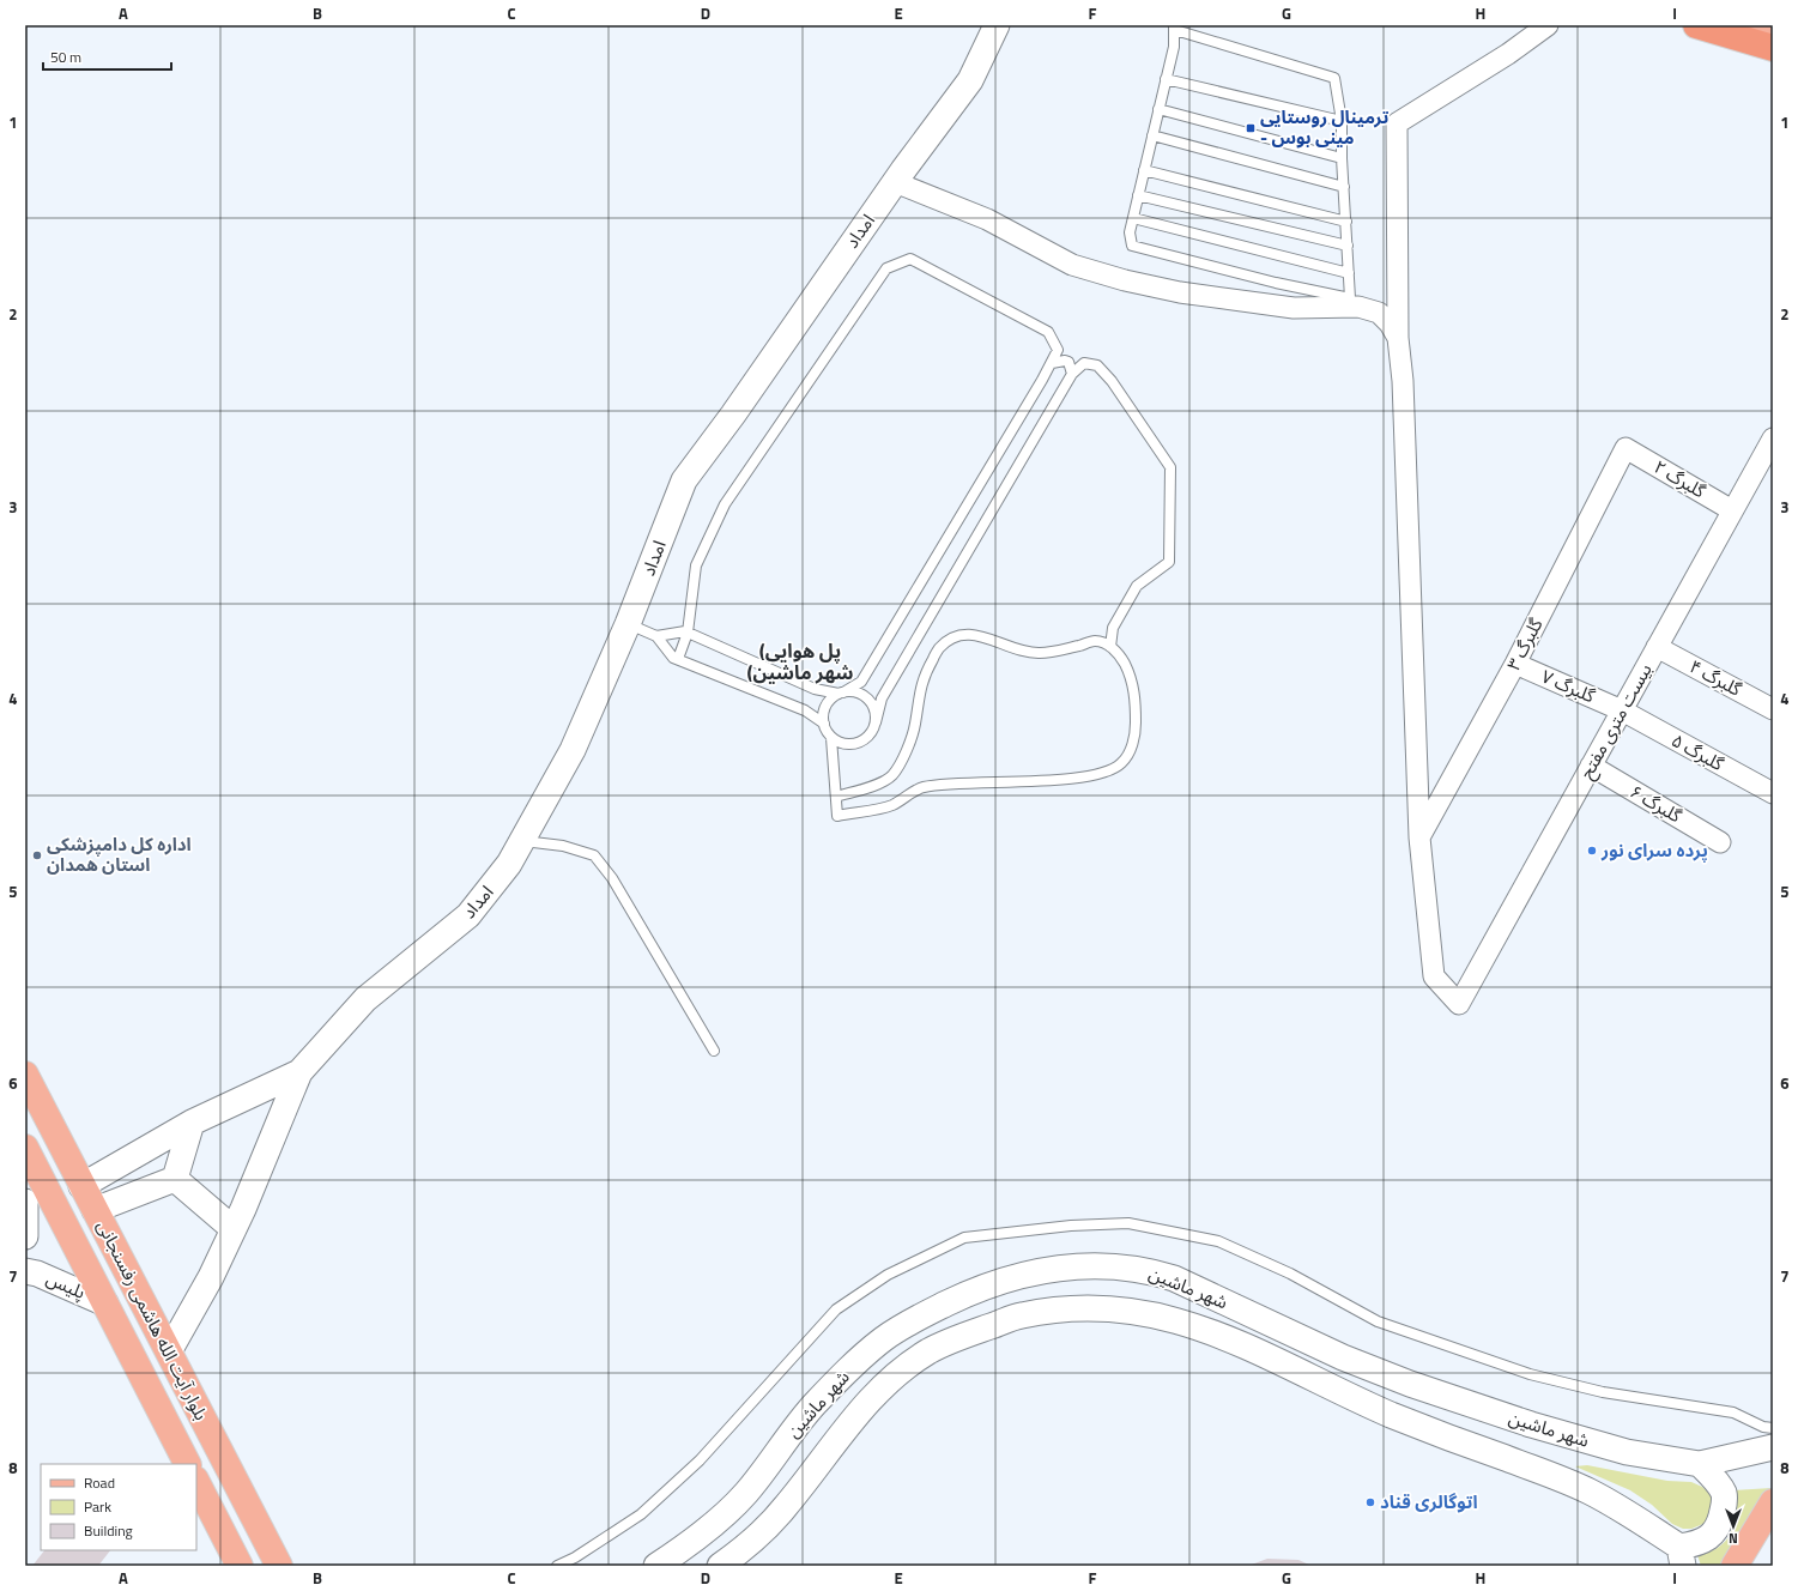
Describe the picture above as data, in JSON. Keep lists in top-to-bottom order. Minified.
{"streets":{"main road":["بلوار آیت الله هاشمی رفسنجانی"],"street":["امداد","گلبرگ ۲","گلبرگ ۳","گلبرگ ۴","گلبرگ ۷","بیست متری مفتح","گلبرگ ۵","گلبرگ ۶","پلیس","شهر ماشین"]},"crossings":[["گلبرگ ۲","گلبرگ ۳"],["گلبرگ ۲","بیست متری مفتح"],["گلبرگ ۳","گلبرگ ۷"],["گلبرگ ۳","بیست متری مفتح"],["گلبرگ ۴","بیست متری مفتح"],["گلبرگ ۷","بیست متری مفتح"],["گلبرگ ۷","گلبرگ ۵"],["بیست متری مفتح","گلبرگ ۵"],["بیست متری مفتح","گلبرگ ۶"],["پلیس","بلوار آیت الله هاشمی رفسنجانی"]],"districts":["(پل هوایی (شهر ماشین"],"places":{"transit":["ترمینال روستایی - مینی بوس"],"other":["پرده سرای نور","اداره کل دامپزشکی استان همدان","اتوگالری قناد"]},"legend":["Road","Park","Building"],"scale_bar":"50 m","north":"bottom","grid":{"columns":["A","B","C","D","E","F","G","H","I"],"rows":["1","2","3","4","5","6","7","8"]}}
